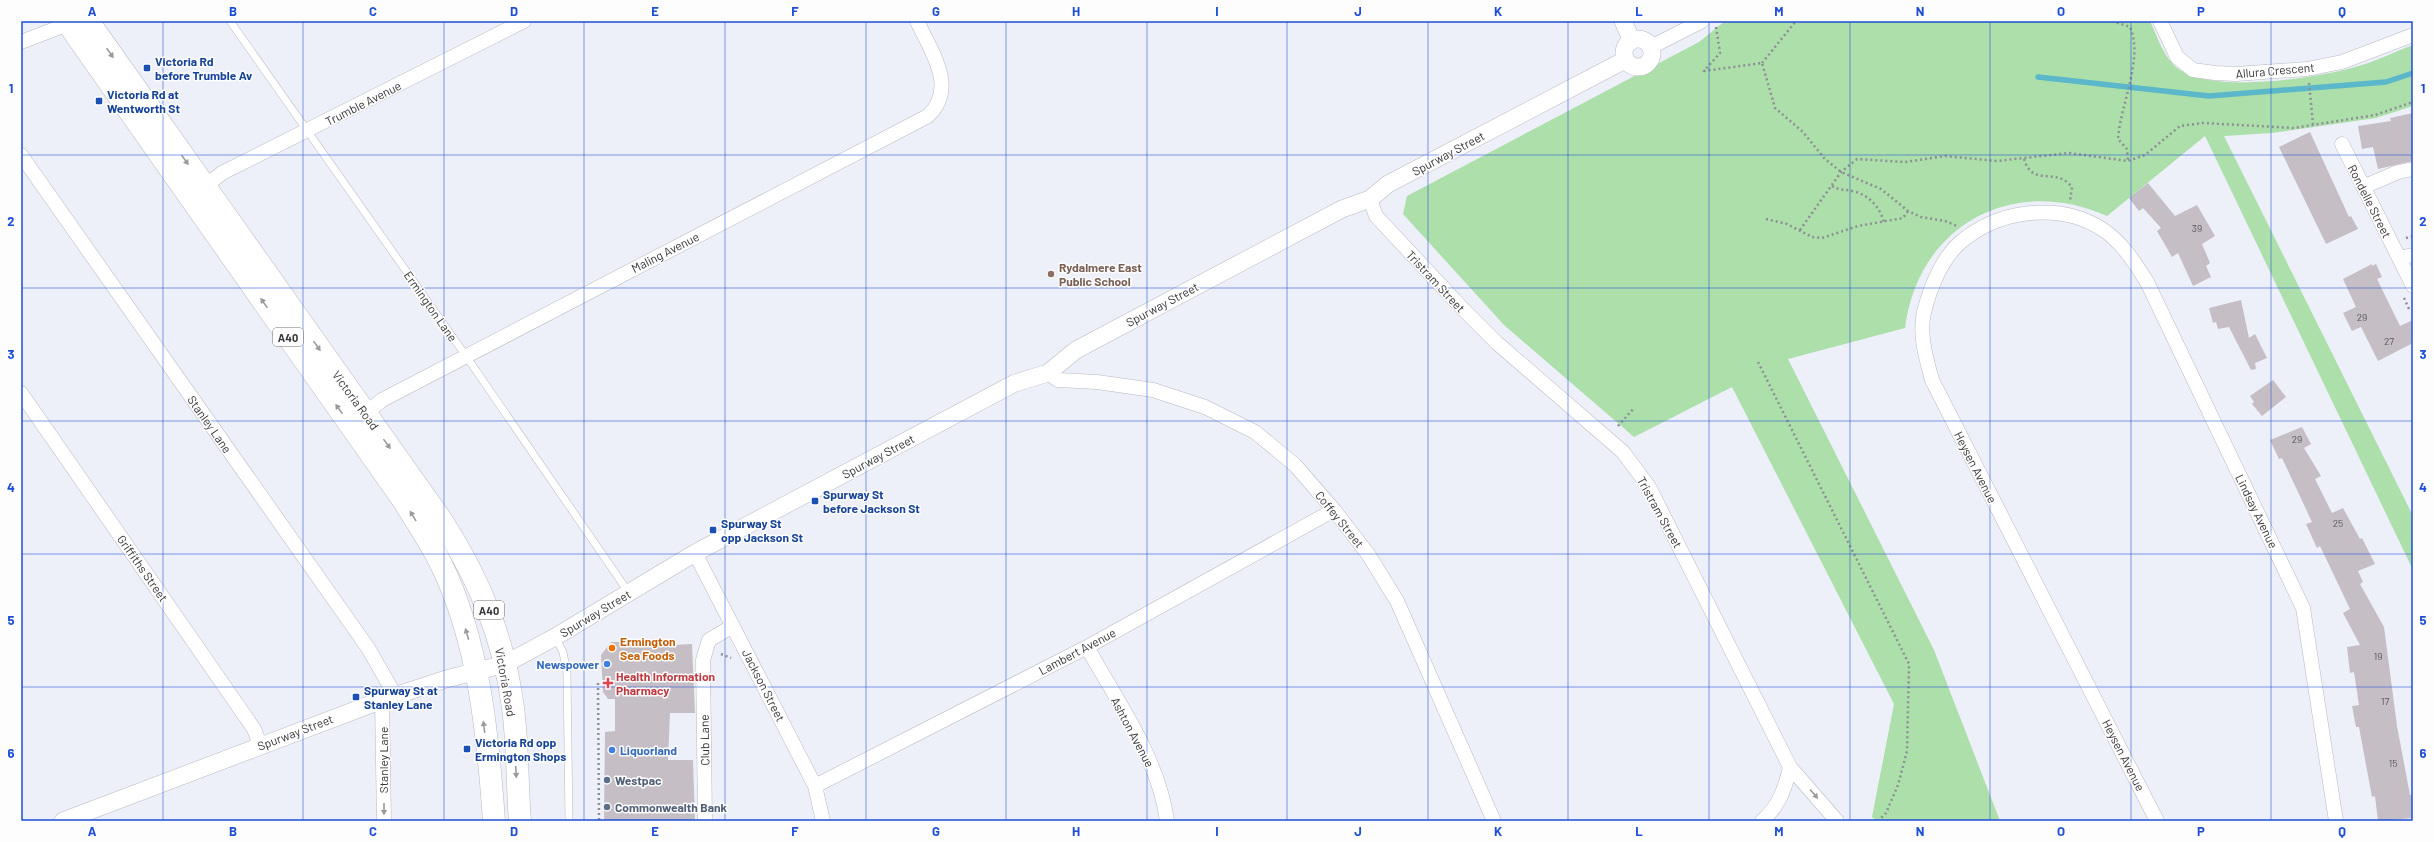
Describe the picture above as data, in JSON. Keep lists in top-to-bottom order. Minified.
{"streets":{"highway":["A40","Victoria Road"],"street":["Allura Crescent","Trumble Avenue","Spurway Street","Rondelle Street","Maling Avenue","Tristram Street","Stanley Lane","Heysen Avenue","Lindsay Avenue","Coffey Street","Griffiths Street","Lambert Avenue","Jackson Street","Ashton Avenue","Club Lane"],"lane":["Ermington Lane"]},"crossings":[["Trumble Avenue","Ermington Lane"],["Trumble Avenue","Victoria Road"],["Spurway Street","Tristram Street"],["Spurway Street","Ermington Lane"],["Spurway Street","Victoria Road"],["Spurway Street","Stanley Lane"],["Spurway Street","Coffey Street"],["Spurway Street","Griffiths Street"],["Spurway Street","Jackson Street"],["Maling Avenue","Ermington Lane"],["Maling Avenue","Victoria Road"],["Heysen Avenue","Lindsay Avenue"],["Coffey Street","Lambert Avenue"],["Lambert Avenue","Jackson Street"],["Lambert Avenue","Ashton Avenue"],["Jackson Street","Club Lane"]],"places":{"transit":["Victoria Rd before Trumble Av","Victoria Rd at Wentworth St","Spurway St before Jackson St","Spurway St opp Jackson St","Spurway St at Stanley Lane","Victoria Rd opp Ermington Shops"],"other":["Rydalmere East Public School","Ermington Sea Foods","Newspower","Liquorland","Westpac","Commonwealth Bank"],"health":["Health Information Pharmacy"]},"house_numbers":["39","29","27","29","25","19","17","15"],"grid":{"columns":["A","B","C","D","E","F","G","H","I","J","K","L","M","N","O","P","Q"],"rows":["1","2","3","4","5","6"]}}
